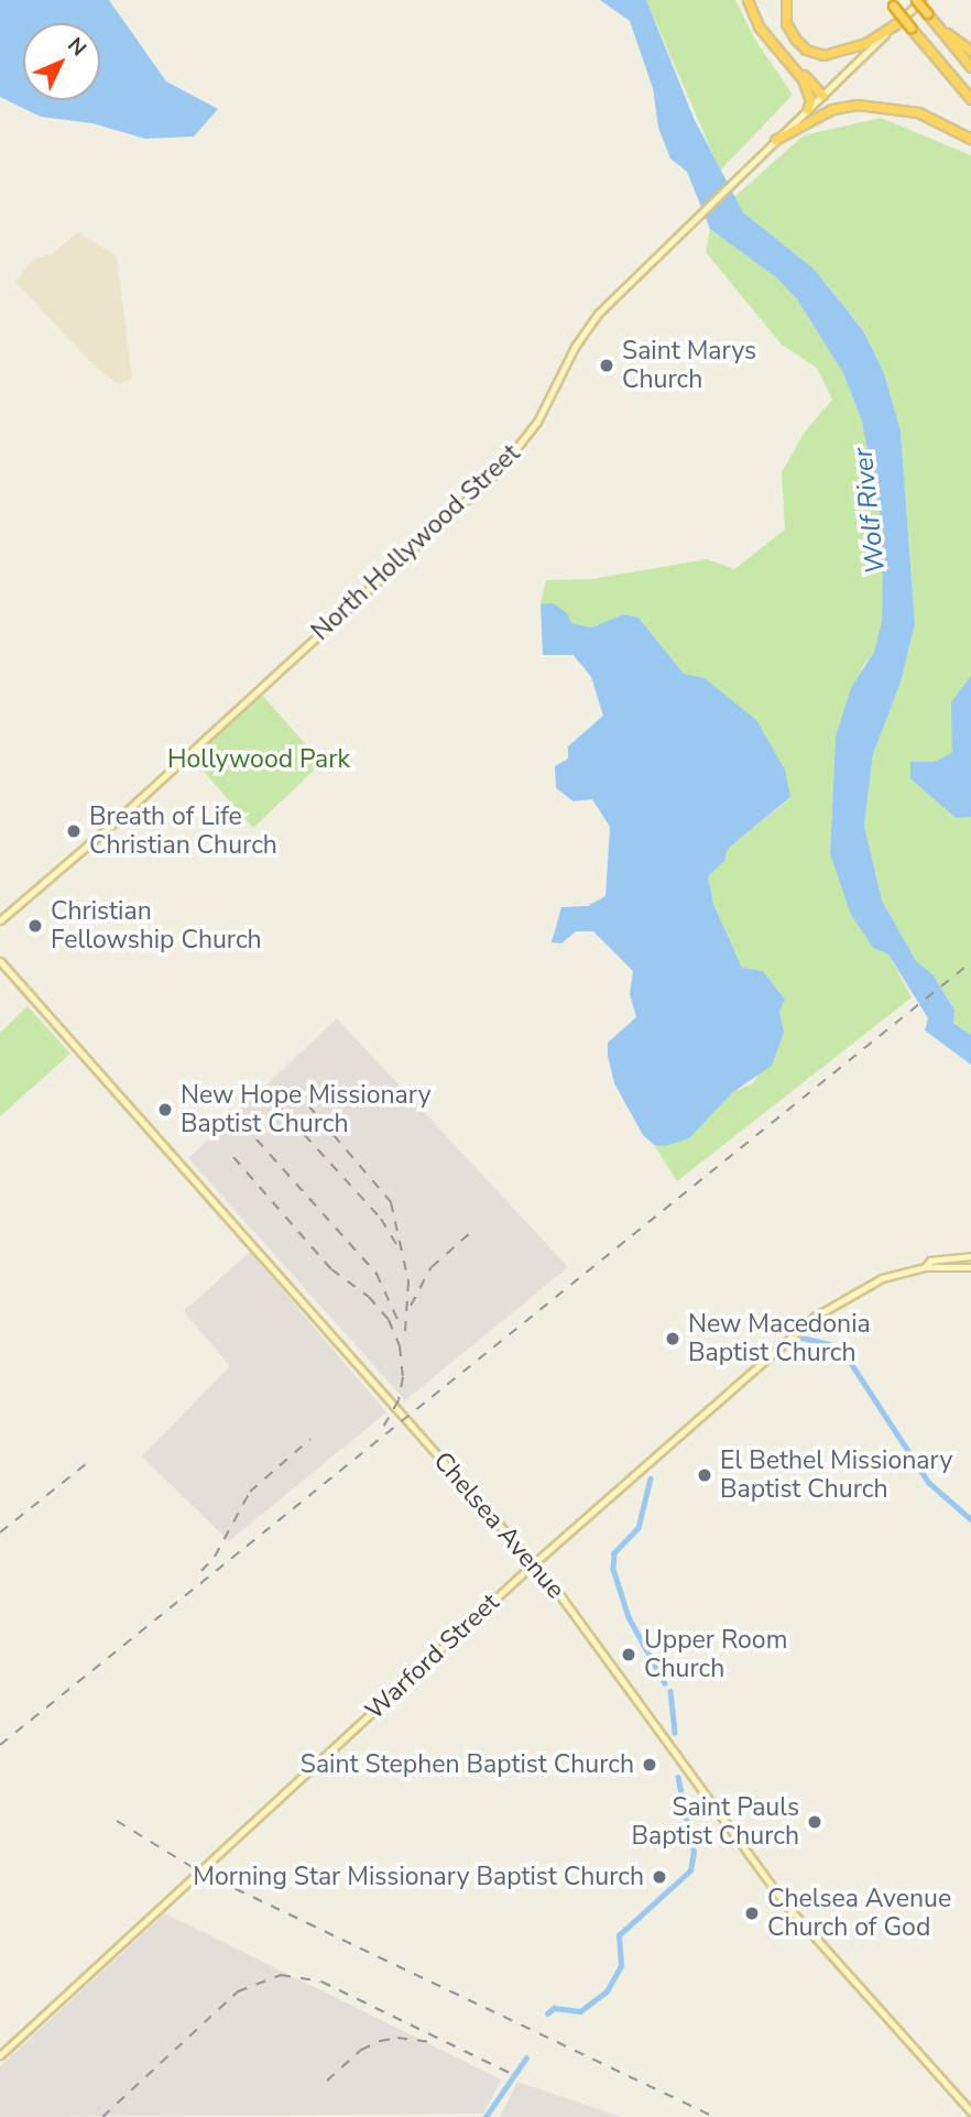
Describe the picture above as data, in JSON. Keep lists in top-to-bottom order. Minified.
{"streets":{"main road":["North Hollywood Street","Chelsea Avenue","Warford Street"]},"crossings":[["Chelsea Avenue","Warford Street"]],"water":["Wolf River"],"parks":["Hollywood Park"],"places":["Saint Marys Church","Breath of Life Christian Church","Christian Fellowship Church","New Hope Missionary Baptist Church","New Macedonia Baptist Church","El Bethel Missionary Baptist Church","Upper Room Church","Saint Stephen Baptist Church","Saint Pauls Baptist Church","Morning Star Missionary Baptist Church","Chelsea Avenue Church of God"],"north":"top right"}
